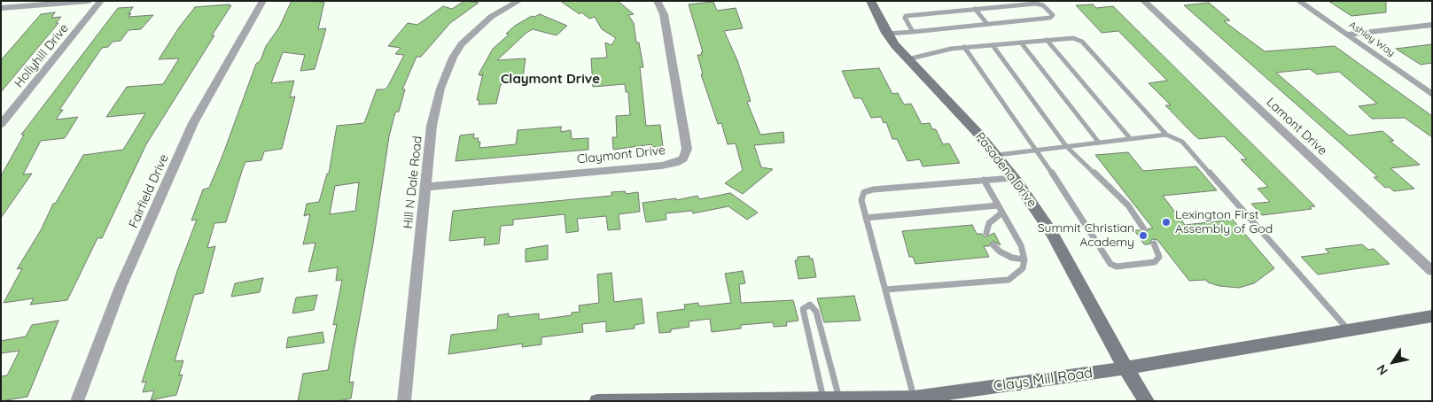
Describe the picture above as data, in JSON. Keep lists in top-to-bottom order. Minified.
{"streets":{"main road":["Pasadena Drive","Clays Mill Road"],"street":["Ashley Way","Hollyhill Drive","Lamont Drive","Claymont Drive","Hill N Dale Road","Fairfield Drive"]},"crossings":[["Claymont Drive","Hill N Dale Road"],["Pasadena Drive","Clays Mill Road"]],"districts":["Claymont Drive"],"places":["Lexington First Assembly of God","Summit Christian Academy"],"north":"bottom left"}
